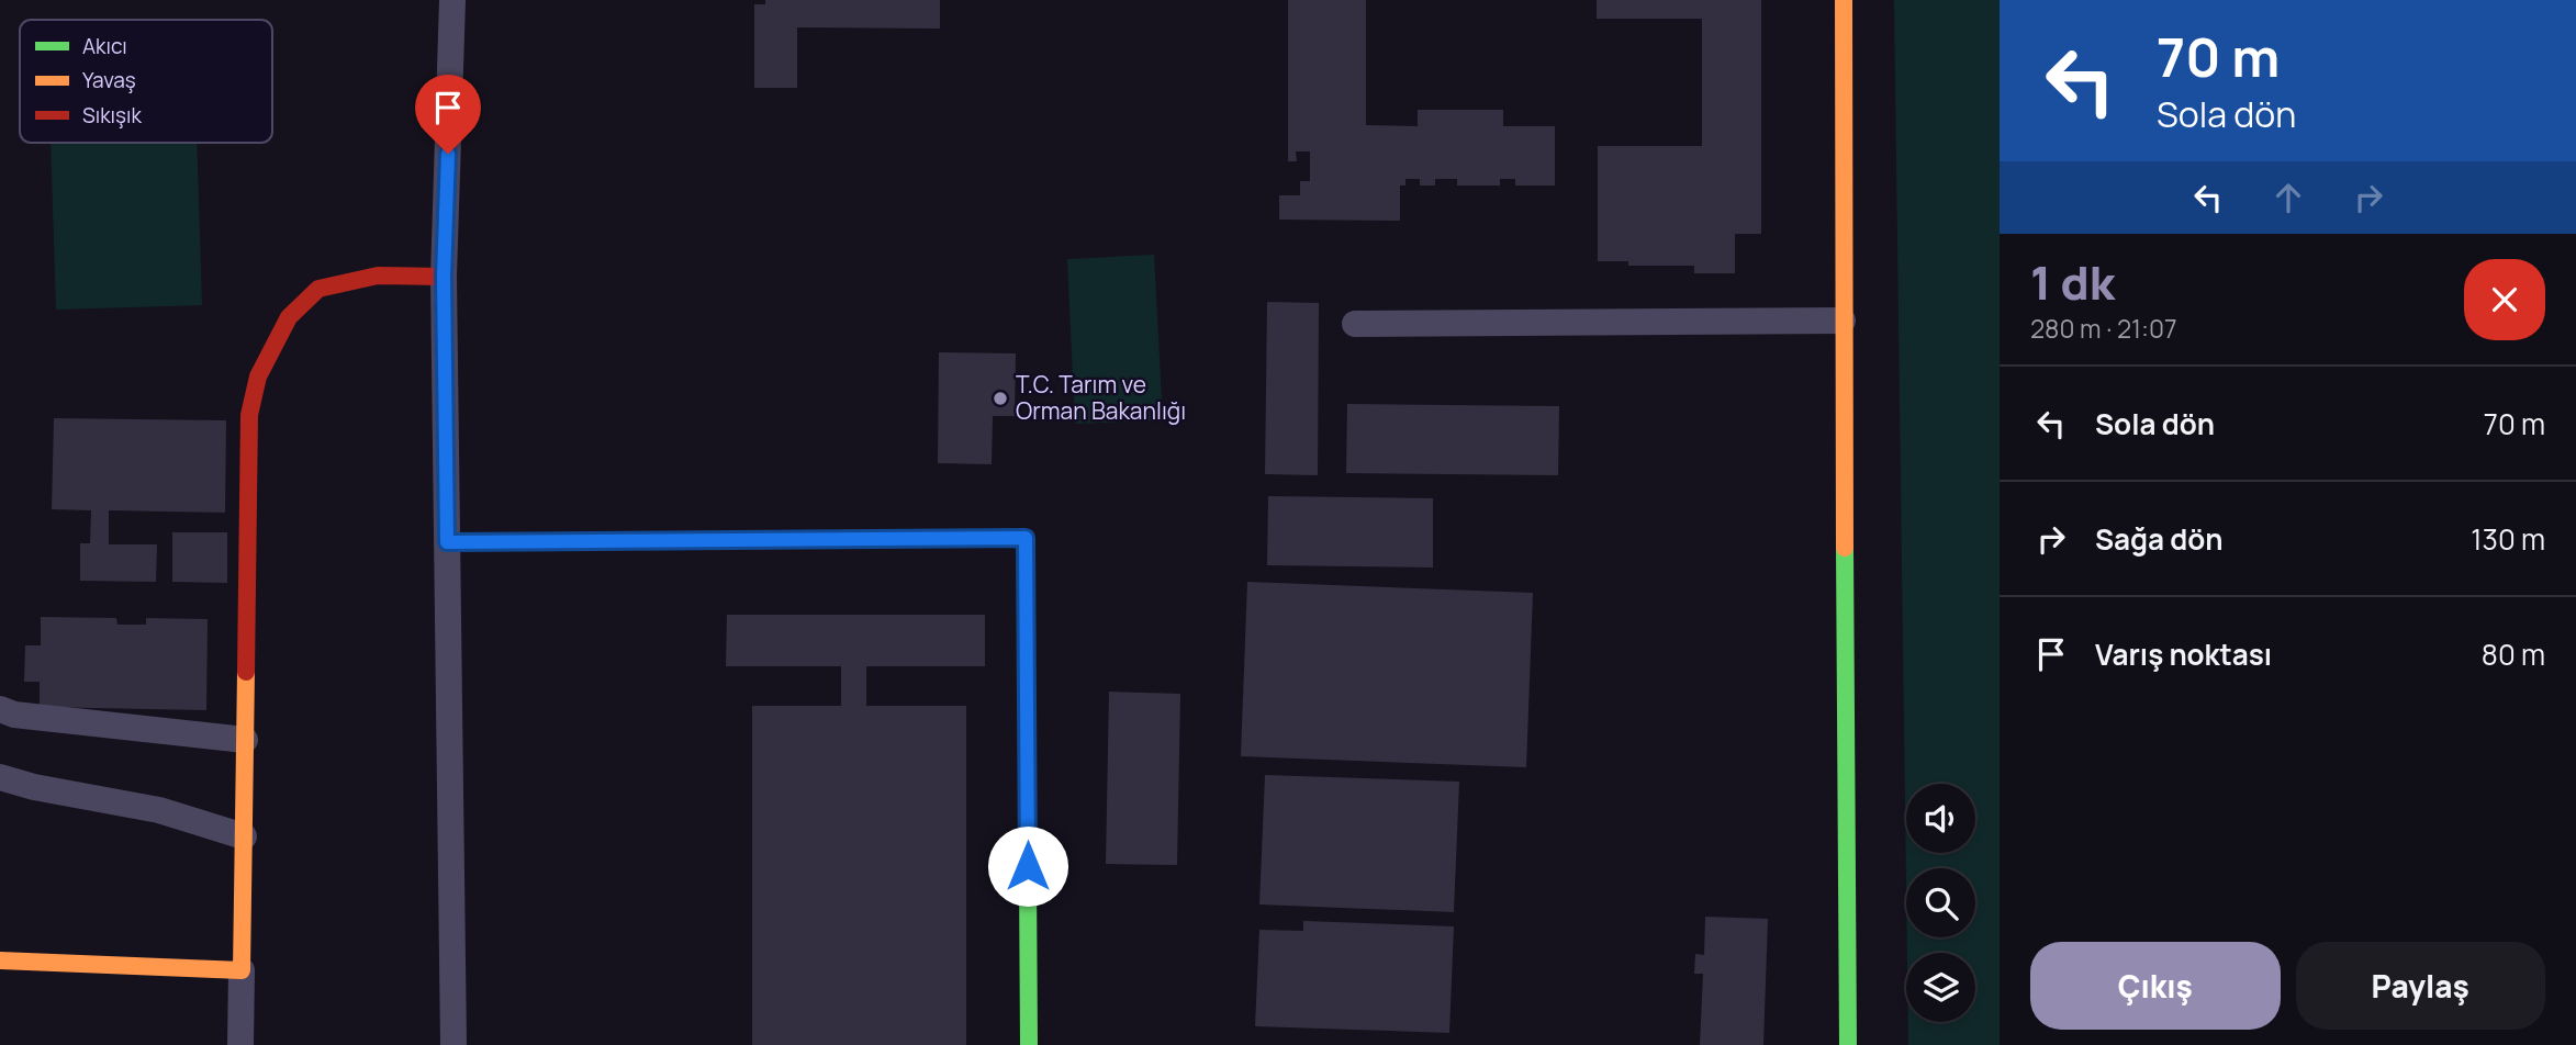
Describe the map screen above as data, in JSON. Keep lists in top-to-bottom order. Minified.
{"places":["T.C. Tarım ve Orman Bakanlığı"],"legend":["Akıcı","Yavaş","Sıkışık"],"page":{"turn":["70 m","Sola dön"],"heading":["1 dk","280 m · 21:07"],"list":[{"name":"Sola dön","value":"70 m"},{"name":"Sağa dön","value":"130 m"},{"name":"Varış noktası","value":"80 m"}],"buttons":["Çıkış","Paylaş"]}}
